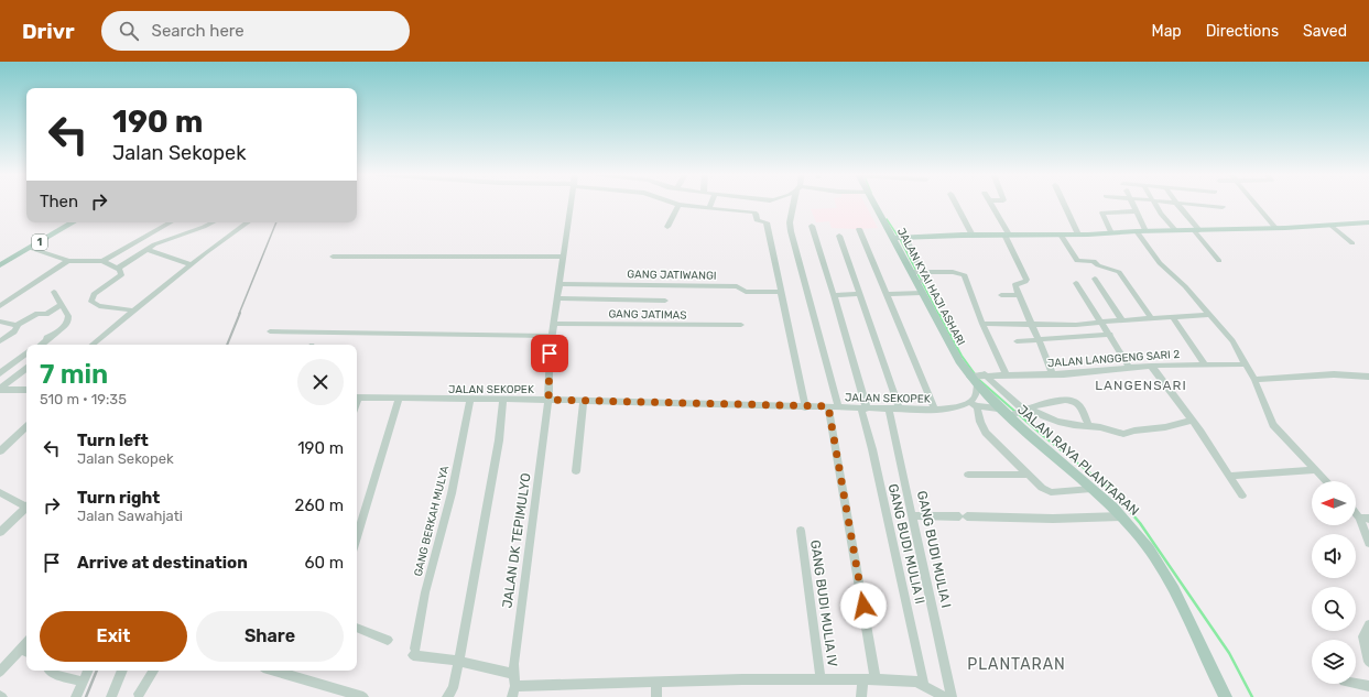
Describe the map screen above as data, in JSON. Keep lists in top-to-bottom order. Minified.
{"streets":{"main road":["1","JALAN KYAI HAJI ASHARI","JALAN RAYA PLANTARAN"],"street":["GANG JATIWANGI","GANG JATIMAS","JALAN LANGGENG SARI 2","JALAN SEKOPEK","GANG BERKAH MULYA","JALAN DK TEPIMULYO","GANG BUDI MULIA II","GANG BUDI MULIA I","GANG BUDI MULIA IV"]},"crossings":[["GANG JATIWANGI","JALAN DK TEPIMULYO"],["JALAN KYAI HAJI ASHARI","JALAN LANGGENG SARI 2"],["JALAN KYAI HAJI ASHARI","JALAN SEKOPEK"],["JALAN KYAI HAJI ASHARI","JALAN RAYA PLANTARAN"],["GANG JATIMAS","JALAN DK TEPIMULYO"],["JALAN SEKOPEK","JALAN RAYA PLANTARAN"],["JALAN SEKOPEK","GANG BERKAH MULYA"],["JALAN SEKOPEK","JALAN DK TEPIMULYO"],["JALAN SEKOPEK","GANG BUDI MULIA II"],["JALAN SEKOPEK","GANG BUDI MULIA I"]],"districts":["LANGENSARI","PLANTARAN"],"north":"left","page":{"header":"Drivr","search":"Search here","nav":["Map","Directions","Saved"],"turn":["190 m","Jalan Sekopek"],"then":"Then","heading":["7 min","510 m · 19:35"],"list":[{"name":"Turn left","note":"Jalan Sekopek","value":"190 m"},{"name":"Turn right","note":"Jalan Sawahjati","value":"260 m"},{"name":"Arrive at destination","value":"60 m"}],"buttons":["Exit","Share"]}}
